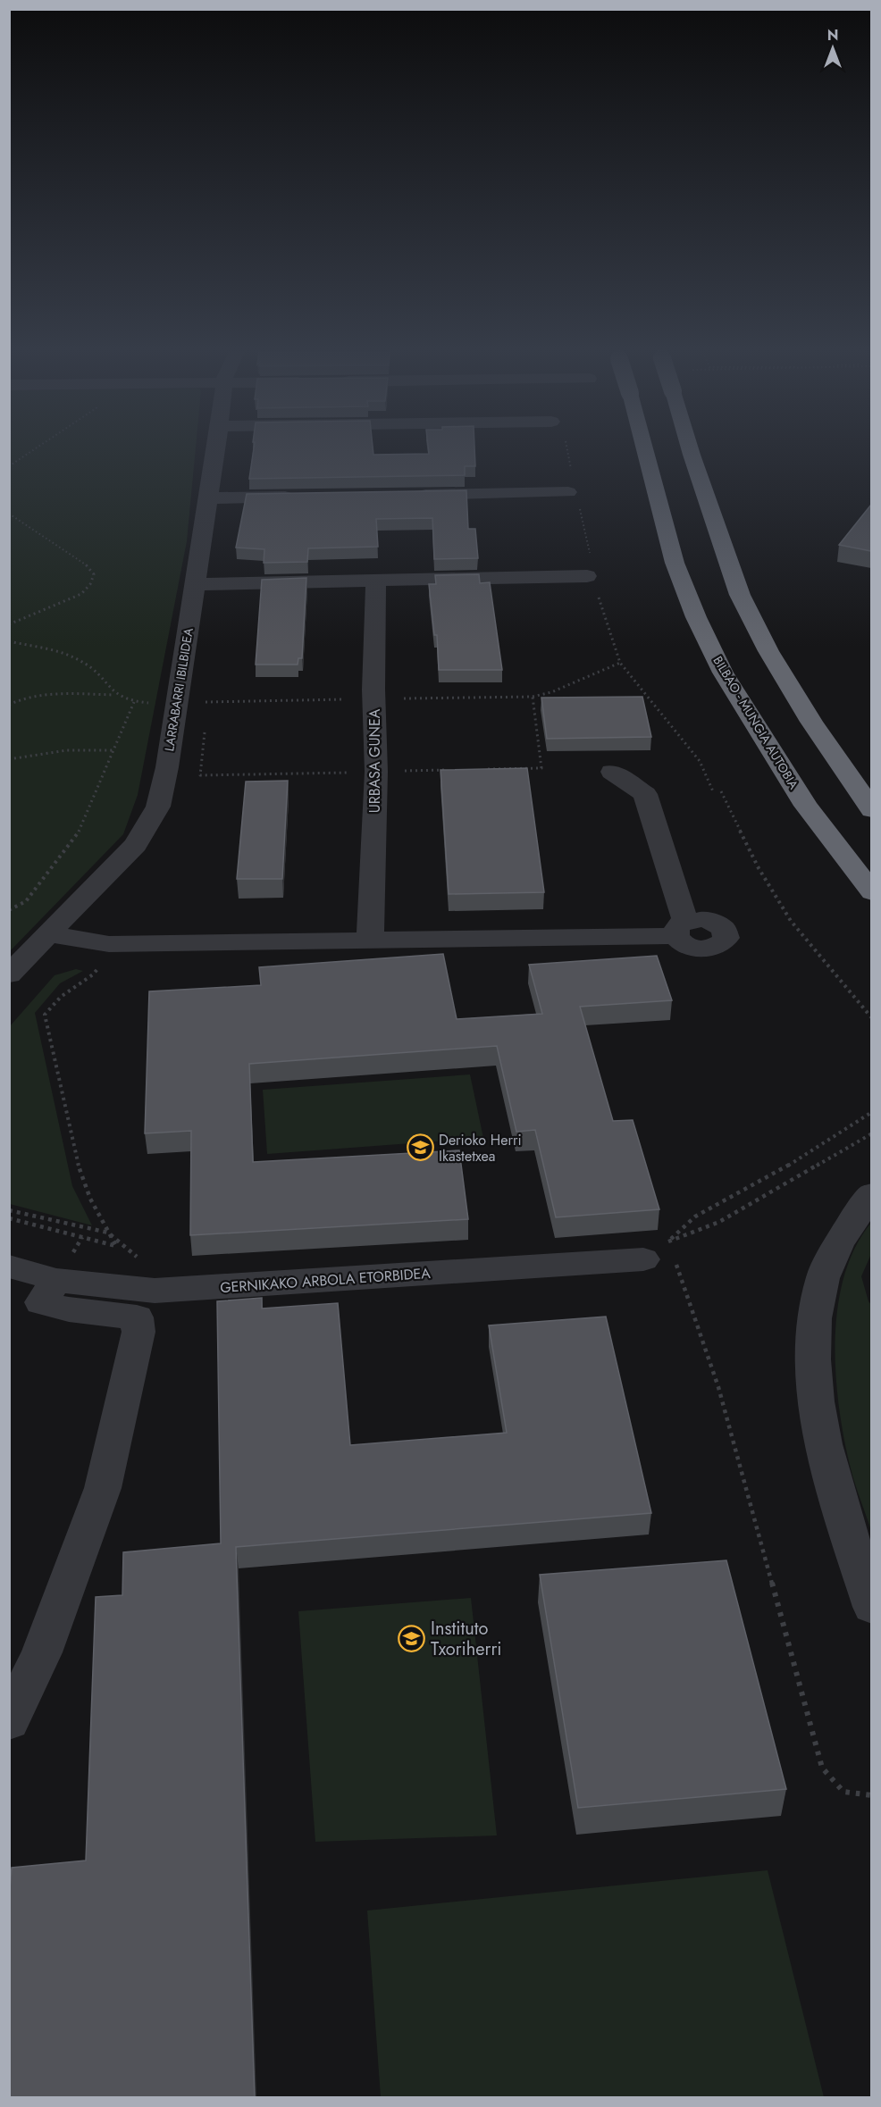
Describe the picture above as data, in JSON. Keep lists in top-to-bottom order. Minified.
{"streets":{"highway":["BILBAO - MUNGIA AUTOBIA"],"street":["LARRABARRI IBILBIDEA","URBASA GUNEA","GERNIKAKO ARBOLA ETORBIDEA"]},"places":{"school or university":["Derioko Herri Ikastetxea","Instituto Txoriherri"]},"north":"top"}
